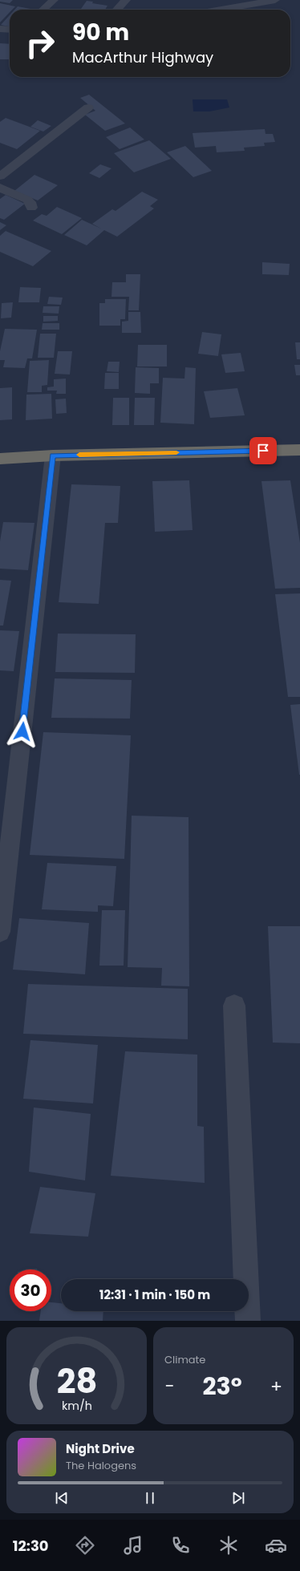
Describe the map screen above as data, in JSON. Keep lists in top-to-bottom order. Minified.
{"page":{"turn":["90 m","MacArthur Highway"],"limit":"30","trip":"12:31 · 1 min · 150 m","tile":"Climate","heat":["−","23°","+"],"song":["Night Drive","The Halogens"],"tabs":"12:30","gauge":["28","km/h"]}}
